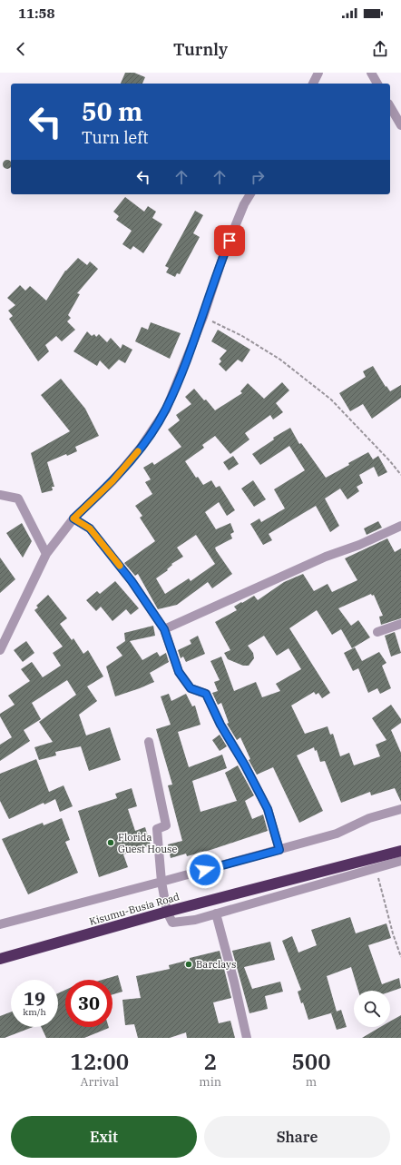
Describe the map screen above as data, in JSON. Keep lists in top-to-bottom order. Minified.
{"streets":{"highway":["Kisumu-Busia Road"]},"places":["Florida Guest House","Barclays"],"page":{"status":"11:58","header":"Turnly","turn":["50 m","Turn left"],"speed":"19 km/h","limit":"30","eta":["12:00","Arrival","2","min","500","m"],"buttons":["Exit","Share"]}}
